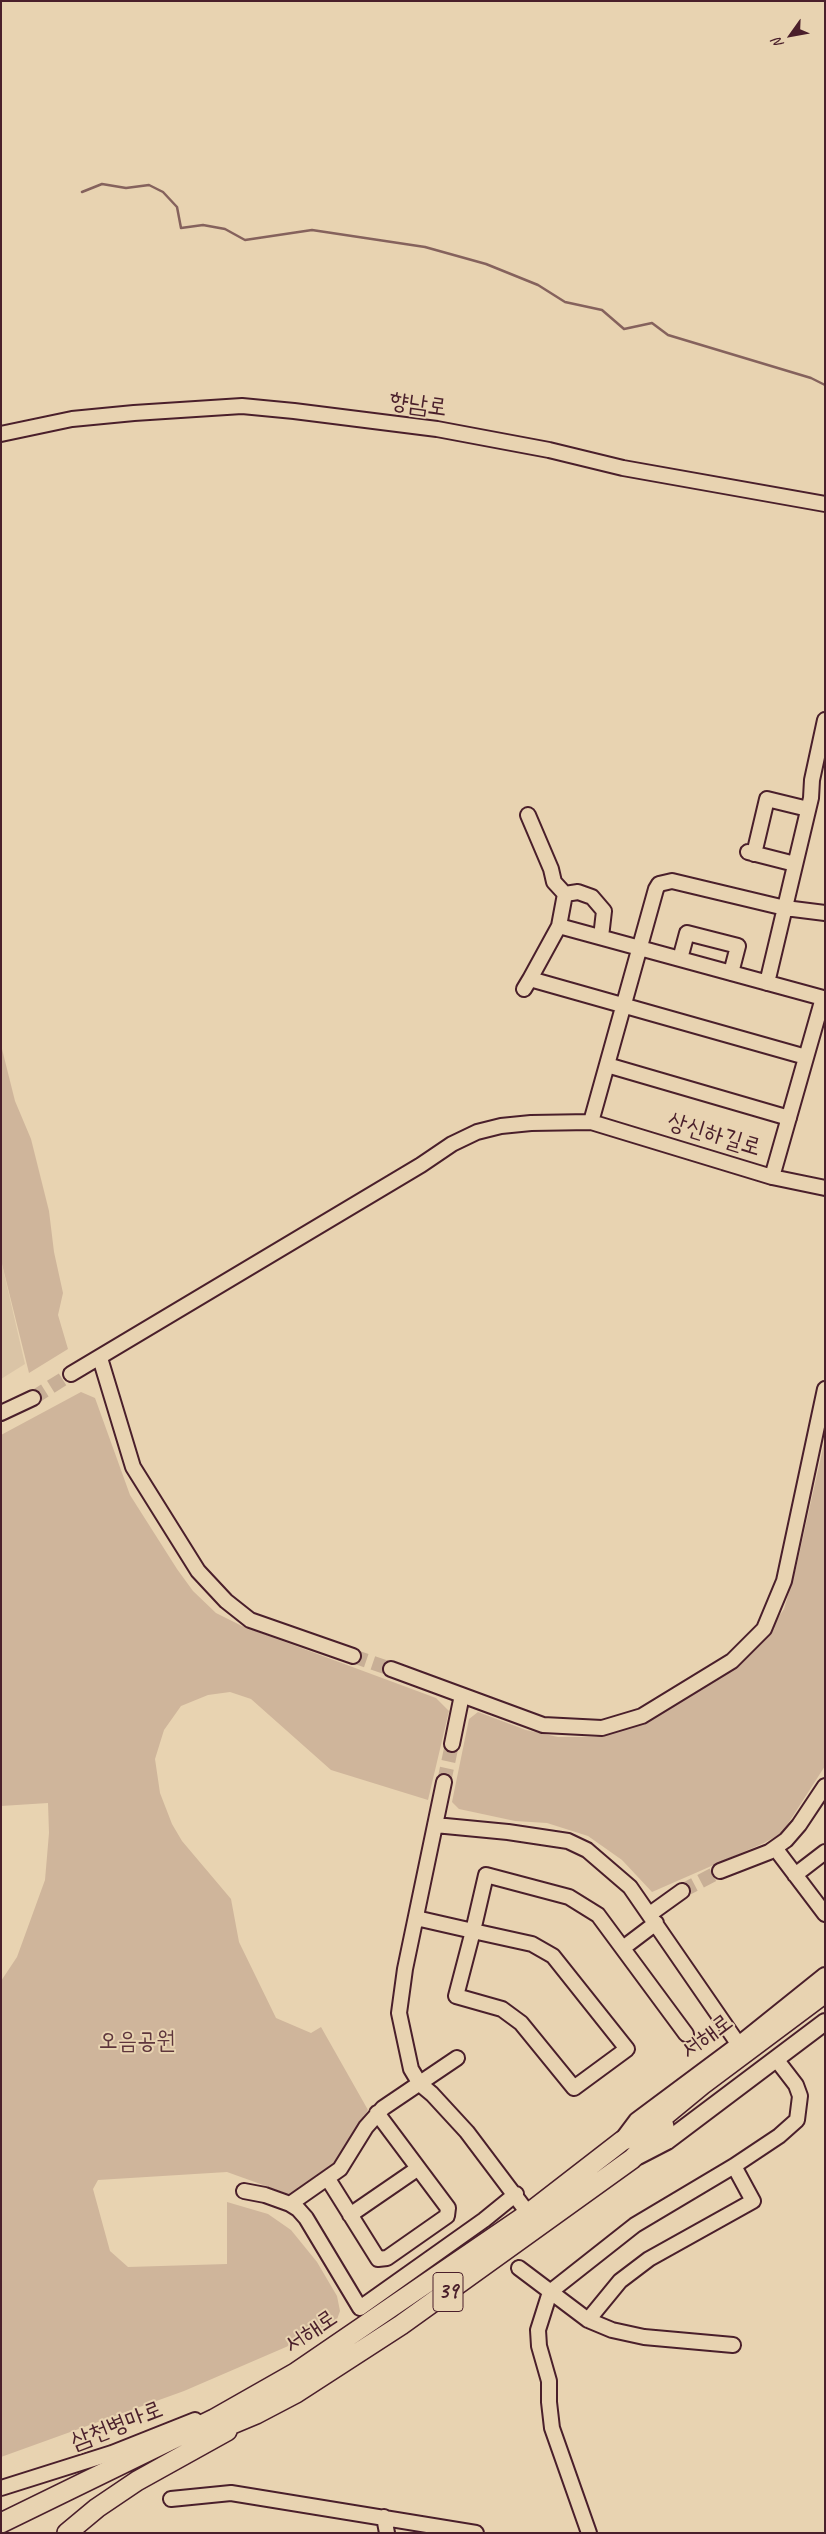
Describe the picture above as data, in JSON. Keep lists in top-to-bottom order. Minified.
{"streets":{"highway":["서해로","39"],"street":["향남로","상신하길로","삼천병마로"]},"crossings":[["서해로","삼천병마로"]],"parks":["오음공원"],"north":"bottom left"}
